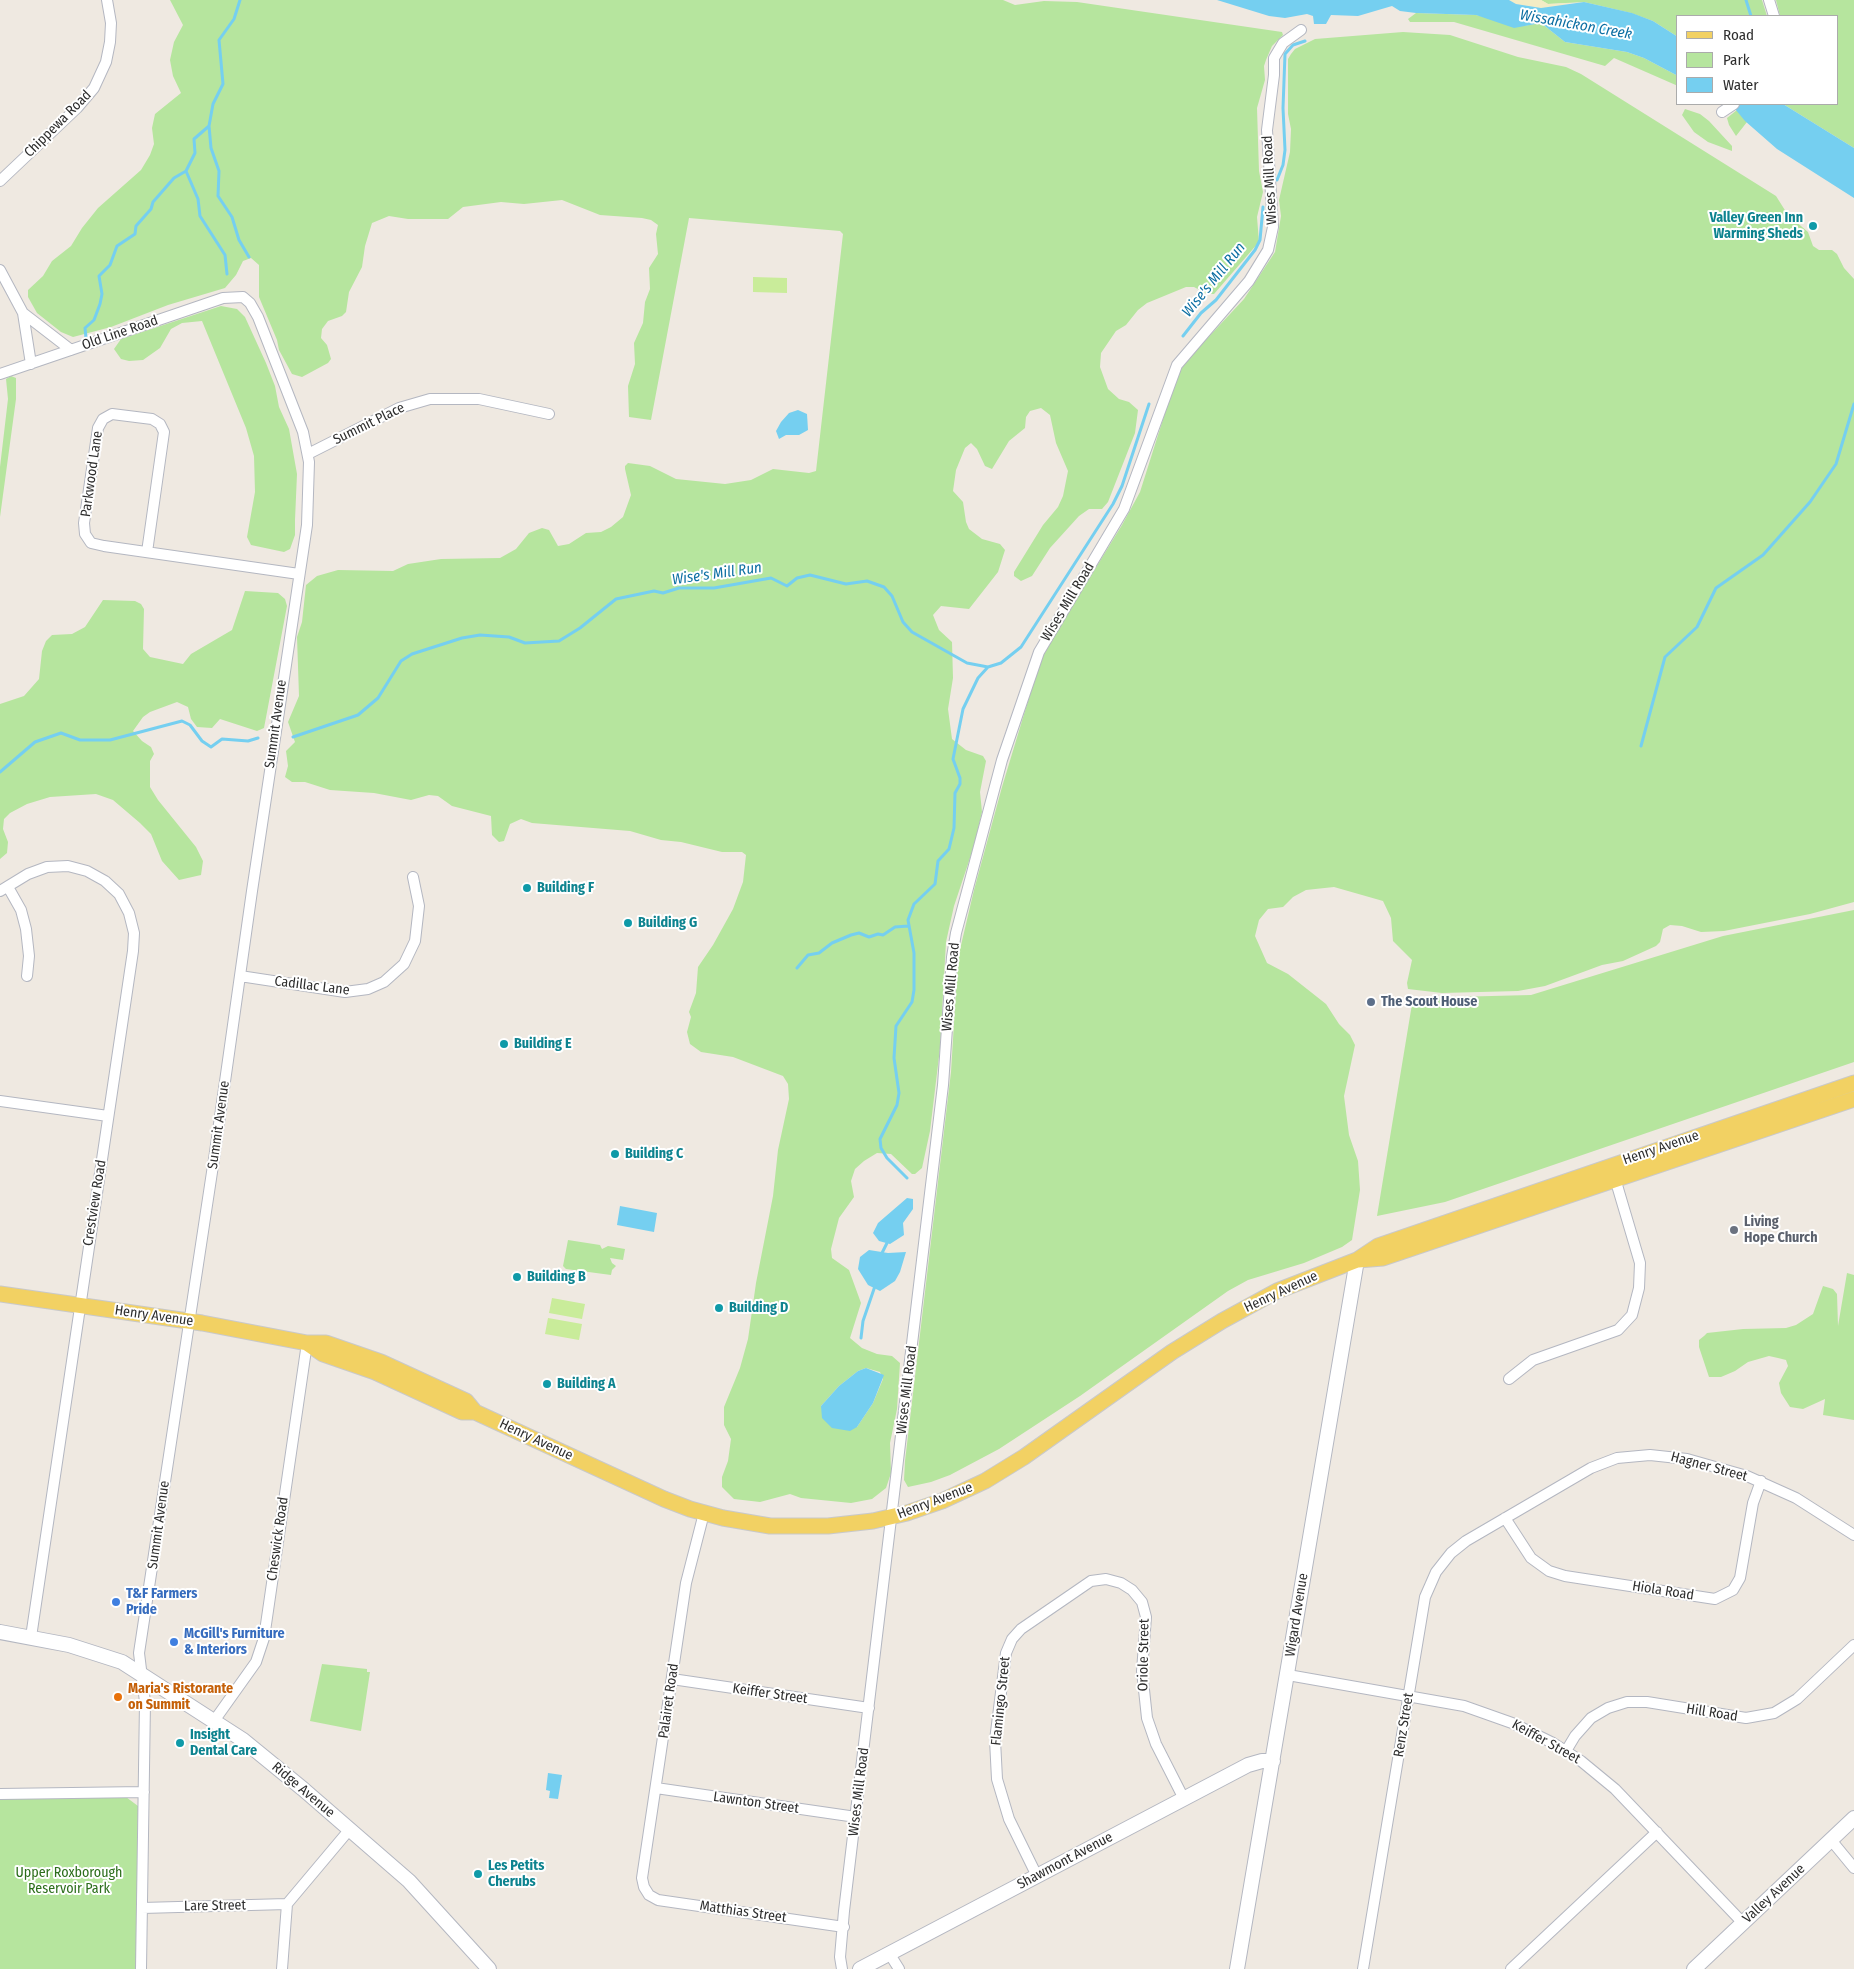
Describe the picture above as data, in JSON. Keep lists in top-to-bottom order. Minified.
{"streets":{"main road":["Henry Avenue"],"street":["Chippewa Road","Wises Mill Road","Old Line Road","Summit Place","Parkwood Lane","Summit Avenue","Cadillac Lane","Crestview Road","Hagner Street","Cheswick Road","Hiola Road","Wigard Avenue","Oriole Street","Keiffer Street","Palairet Road","Flamingo Street","Hill Road","Renz Street","Ridge Avenue","Lawnton Street","Shawmont Avenue","Valley Avenue","Lare Street","Matthias Street"]},"crossings":[["Wises Mill Road","Henry Avenue"],["Wises Mill Road","Keiffer Street"],["Wises Mill Road","Lawnton Street"],["Wises Mill Road","Matthias Street"],["Old Line Road","Summit Avenue"],["Summit Place","Summit Avenue"],["Parkwood Lane","Summit Avenue"],["Summit Avenue","Cadillac Lane"],["Summit Avenue","Henry Avenue"],["Summit Avenue","Ridge Avenue"],["Summit Avenue","Lare Street"],["Henry Avenue","Crestview Road"],["Henry Avenue","Cheswick Road"],["Henry Avenue","Wigard Avenue"],["Henry Avenue","Palairet Road"],["Crestview Road","Ridge Avenue"],["Hagner Street","Hiola Road"],["Hagner Street","Renz Street"],["Cheswick Road","Ridge Avenue"],["Hiola Road","Renz Street"],["Wigard Avenue","Keiffer Street"],["Wigard Avenue","Shawmont Avenue"],["Oriole Street","Flamingo Street"],["Oriole Street","Shawmont Avenue"],["Keiffer Street","Palairet Road"],["Keiffer Street","Hill Road"],["Keiffer Street","Renz Street"],["Keiffer Street","Valley Avenue"],["Palairet Road","Lawnton Street"],["Palairet Road","Matthias Street"],["Flamingo Street","Shawmont Avenue"]],"water":["Wissahickon Creek","Wise's Mill Run"],"parks":["Upper Roxborough Reservoir Park"],"places":["Valley Green Inn Warming Sheds","Building F","Building G","The Scout House","Building E","Building C","Living Hope Church","Building B","Building D","Building A","T&F Farmers Pride","McGill's Furniture & Interiors","Maria's Ristorante on Summit","Insight Dental Care","Les Petits Cherubs"],"legend":["Road","Park","Water"]}
